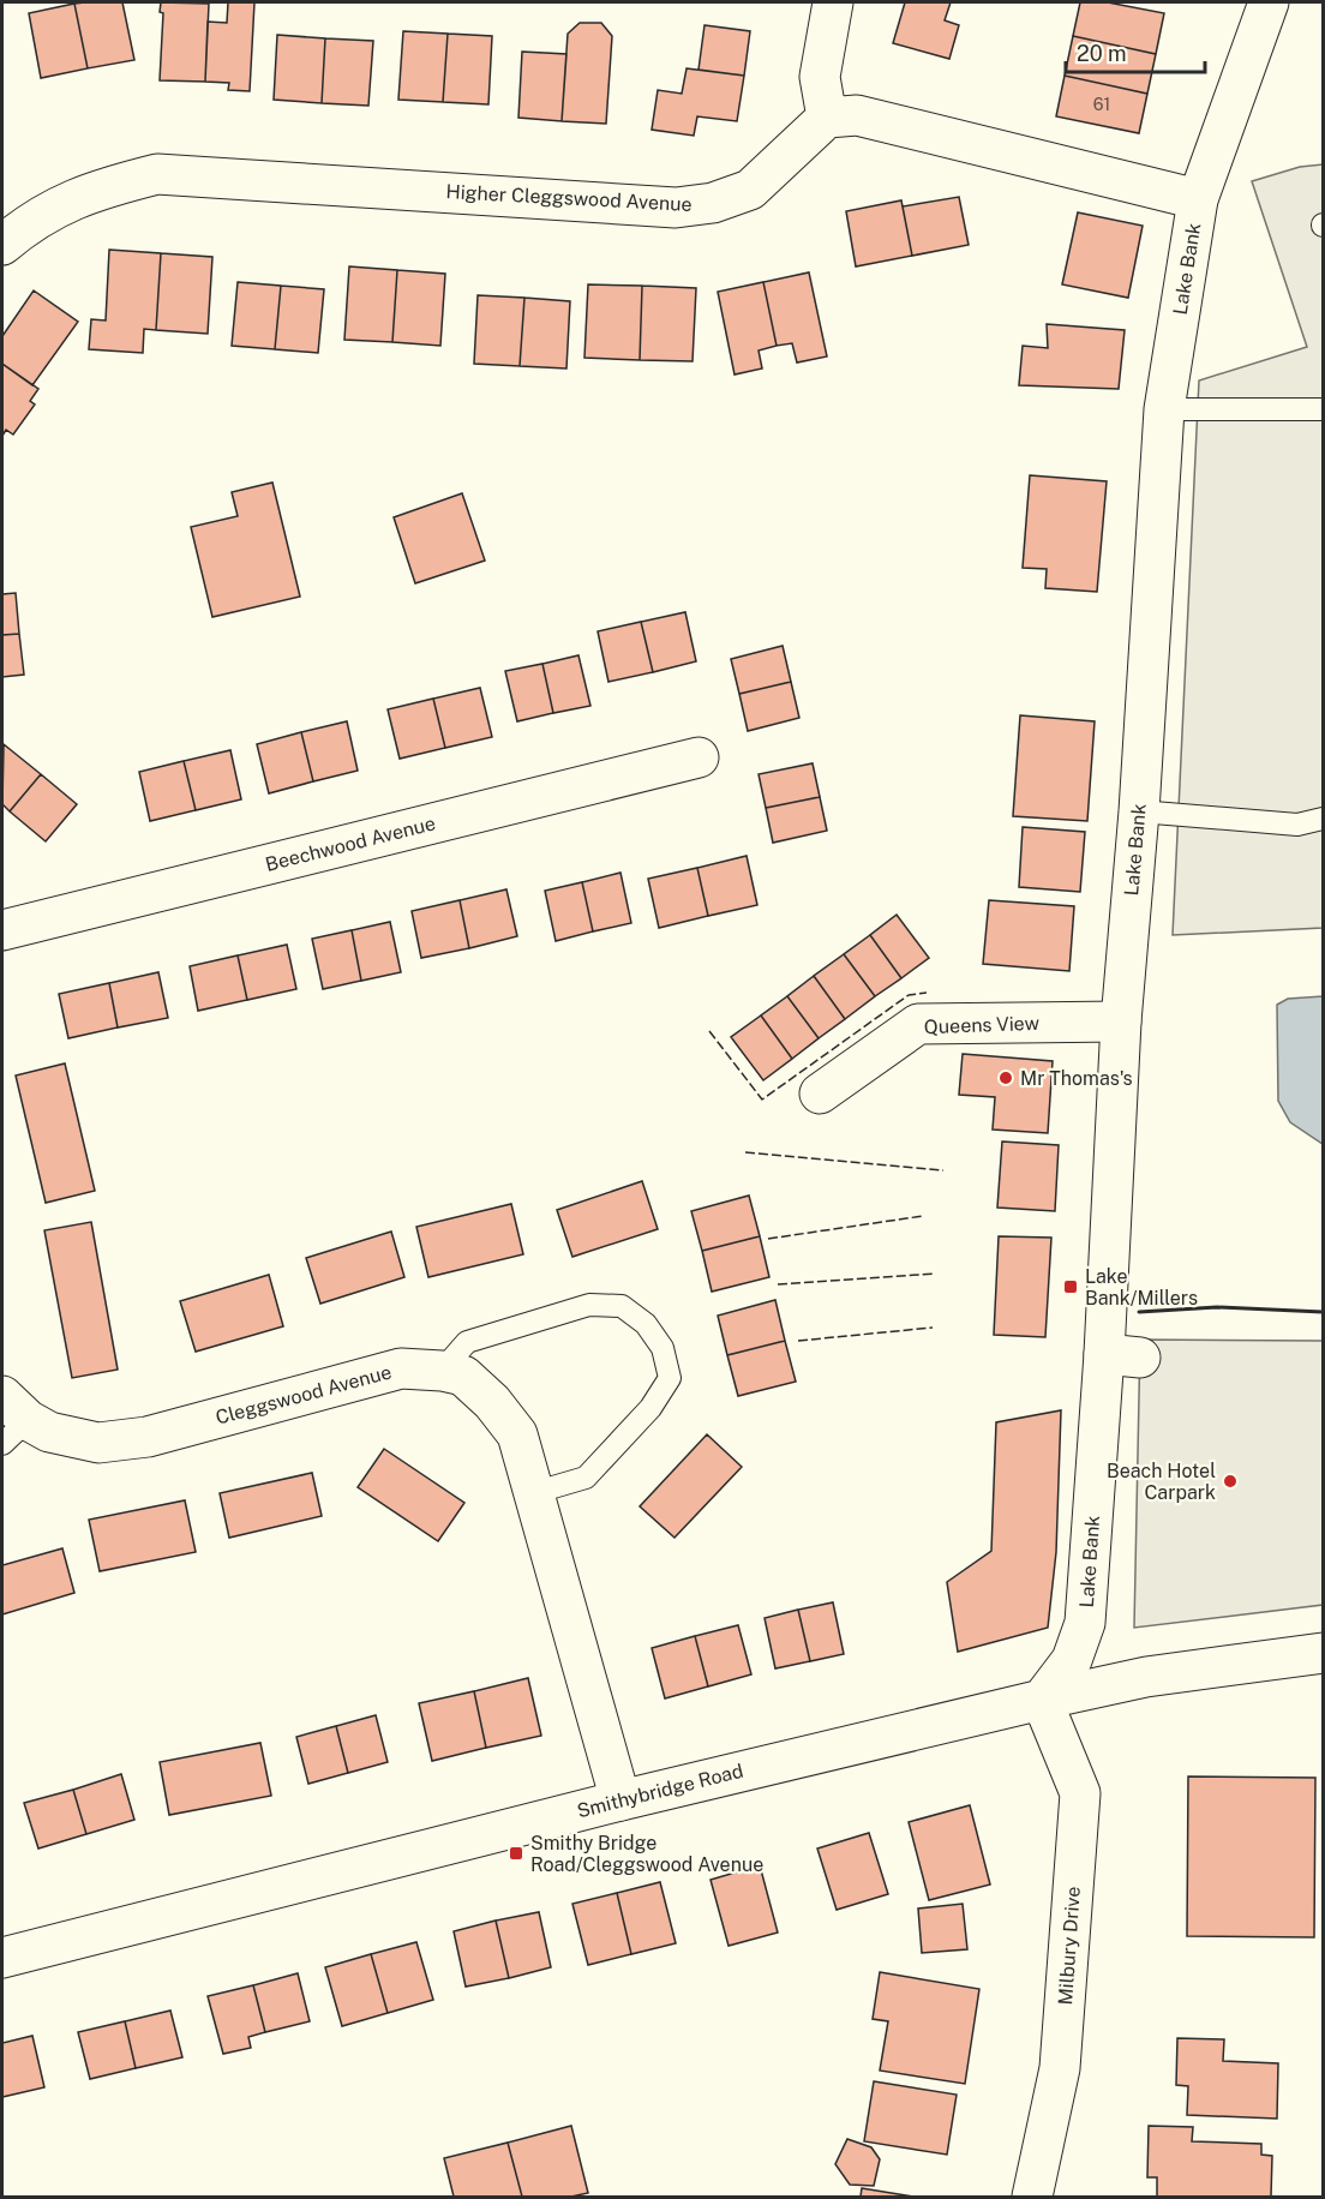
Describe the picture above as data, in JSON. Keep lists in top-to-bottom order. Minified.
{"streets":{"street":["Higher Cleggswood Avenue","Lake Bank","Beechwood Avenue","Queens View","Cleggswood Avenue","Smithybridge Road","Milbury Drive"]},"crossings":[["Lake Bank","Queens View"],["Lake Bank","Smithybridge Road"],["Lake Bank","Milbury Drive"],["Cleggswood Avenue","Smithybridge Road"],["Smithybridge Road","Milbury Drive"]],"places":{"other":["Mr Thomas's","Beach Hotel Carpark"],"transit":["Lake Bank/Millers","Smithy Bridge Road/Cleggswood Avenue"]},"house_numbers":["61"],"scale_bar":"20 m"}
